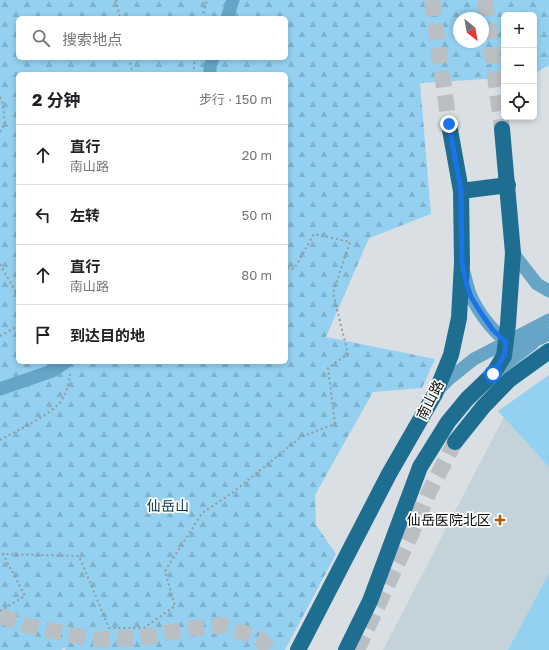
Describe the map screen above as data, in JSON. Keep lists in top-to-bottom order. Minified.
{"streets":{"main road":["南山路"]},"parks":["仙岳山"],"places":{"health":["仙岳医院北区"]},"north":"bottom right","page":{"map_buttons":["+","−"],"search":"搜索地点","heading":["2 分钟","步行 · 150 m"],"list":[["直行","南山路","20 m"],["左转","50 m"],["直行","南山路","80 m"],"到达目的地"]}}
